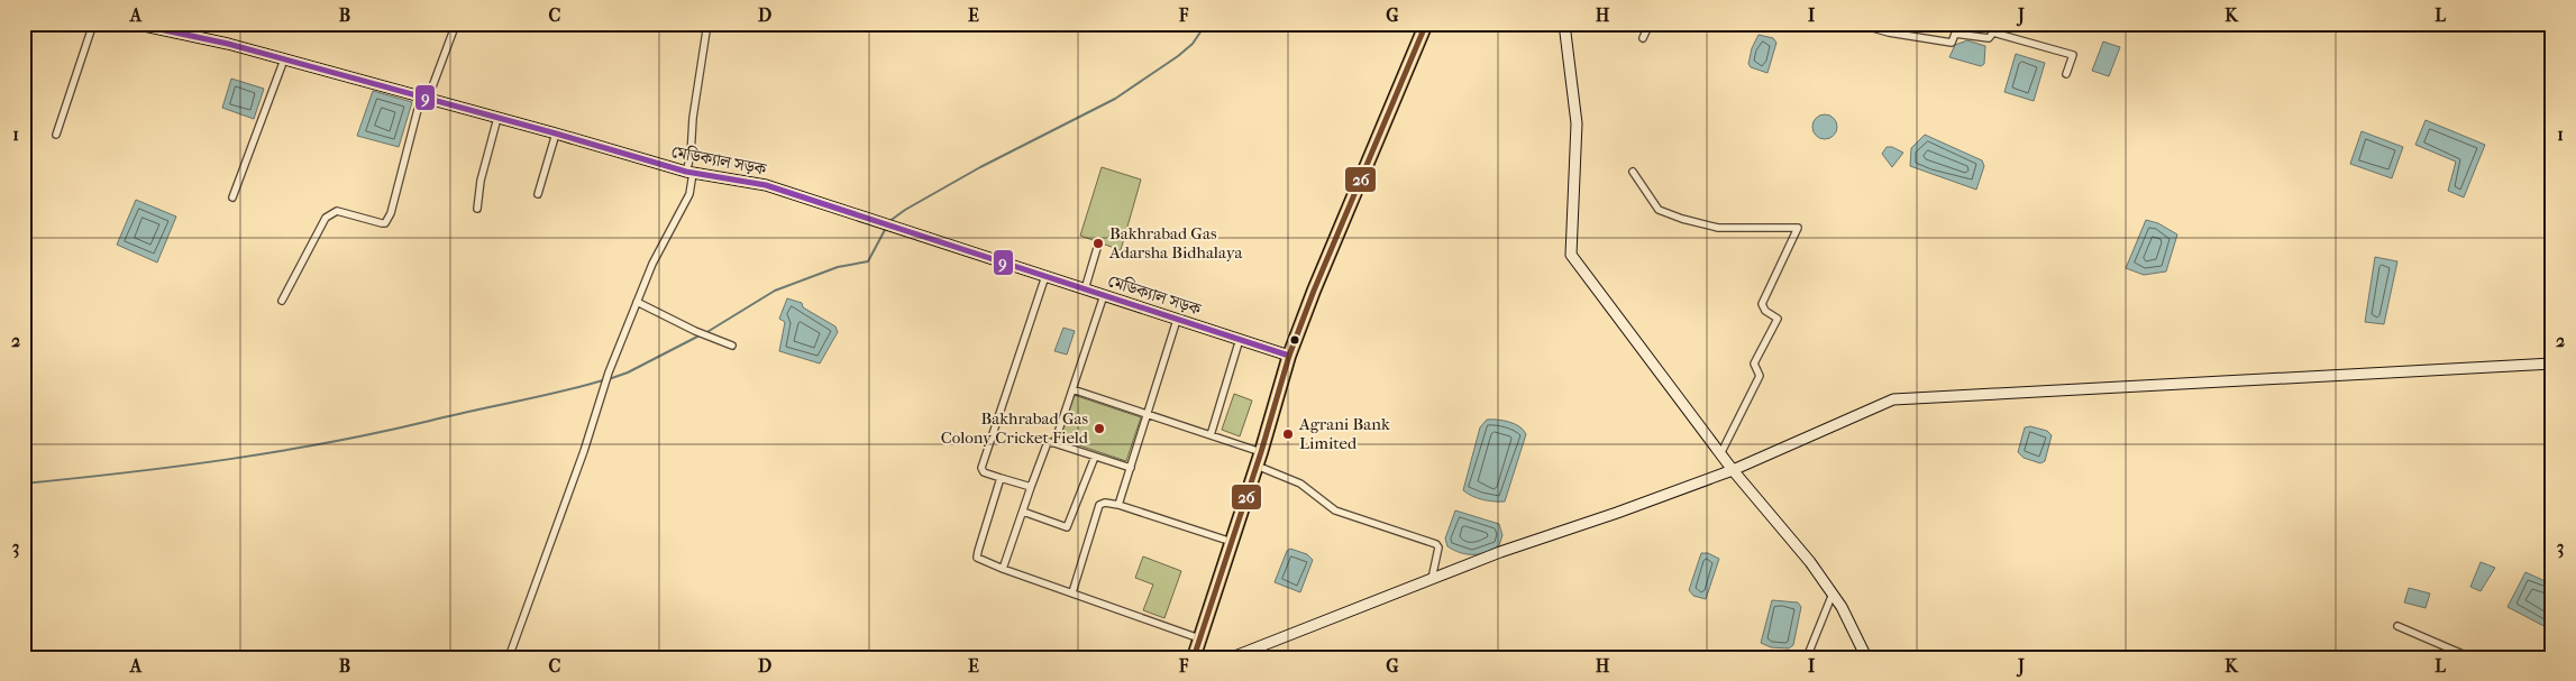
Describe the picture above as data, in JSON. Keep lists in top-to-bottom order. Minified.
{"streets":{"main road":["মেডিক্যাল সড়ক"]},"places":["Bakhrabad Gas Adarsha Bidhalaya","Bakhrabad Gas Colony Cricket Field","Agrani Bank Limited"],"lines":["transit line 9","transit line 26"],"grid":{"columns":["A","B","C","D","E","F","G","H","I","J","K","L"],"rows":["1","2","3"]}}
